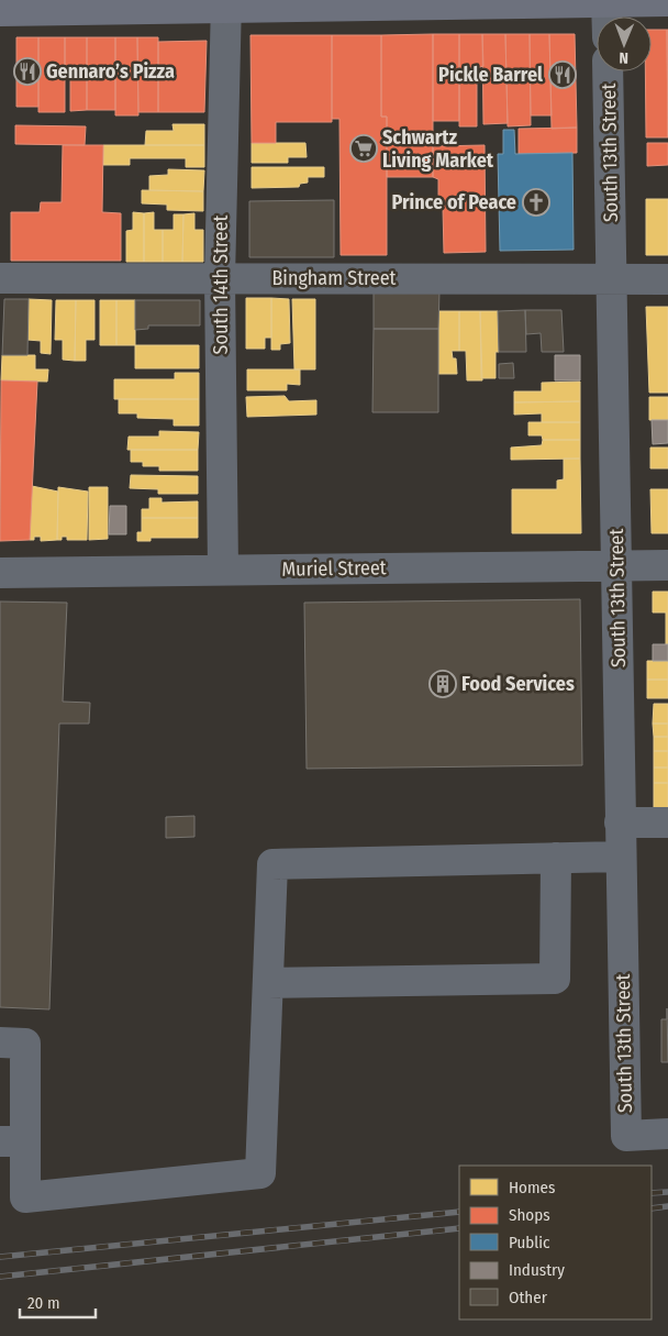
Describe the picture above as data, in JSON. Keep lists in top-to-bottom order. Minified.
{"streets":{"street":["South 13th Street","Bingham Street","South 14th Street","Muriel Street"]},"crossings":[["South 13th Street","Bingham Street"],["South 13th Street","Muriel Street"],["Bingham Street","South 14th Street"],["South 14th Street","Muriel Street"]],"places":{"restaurant":["Gennaro’s Pizza","Pickle Barrel"],"supermarket":["Schwartz Living Market"],"church":["Prince of Peace"],"building":["Food Services"]},"legend":["Homes","Shops","Public","Industry","Other"],"scale_bar":"20 m","north":"bottom"}
